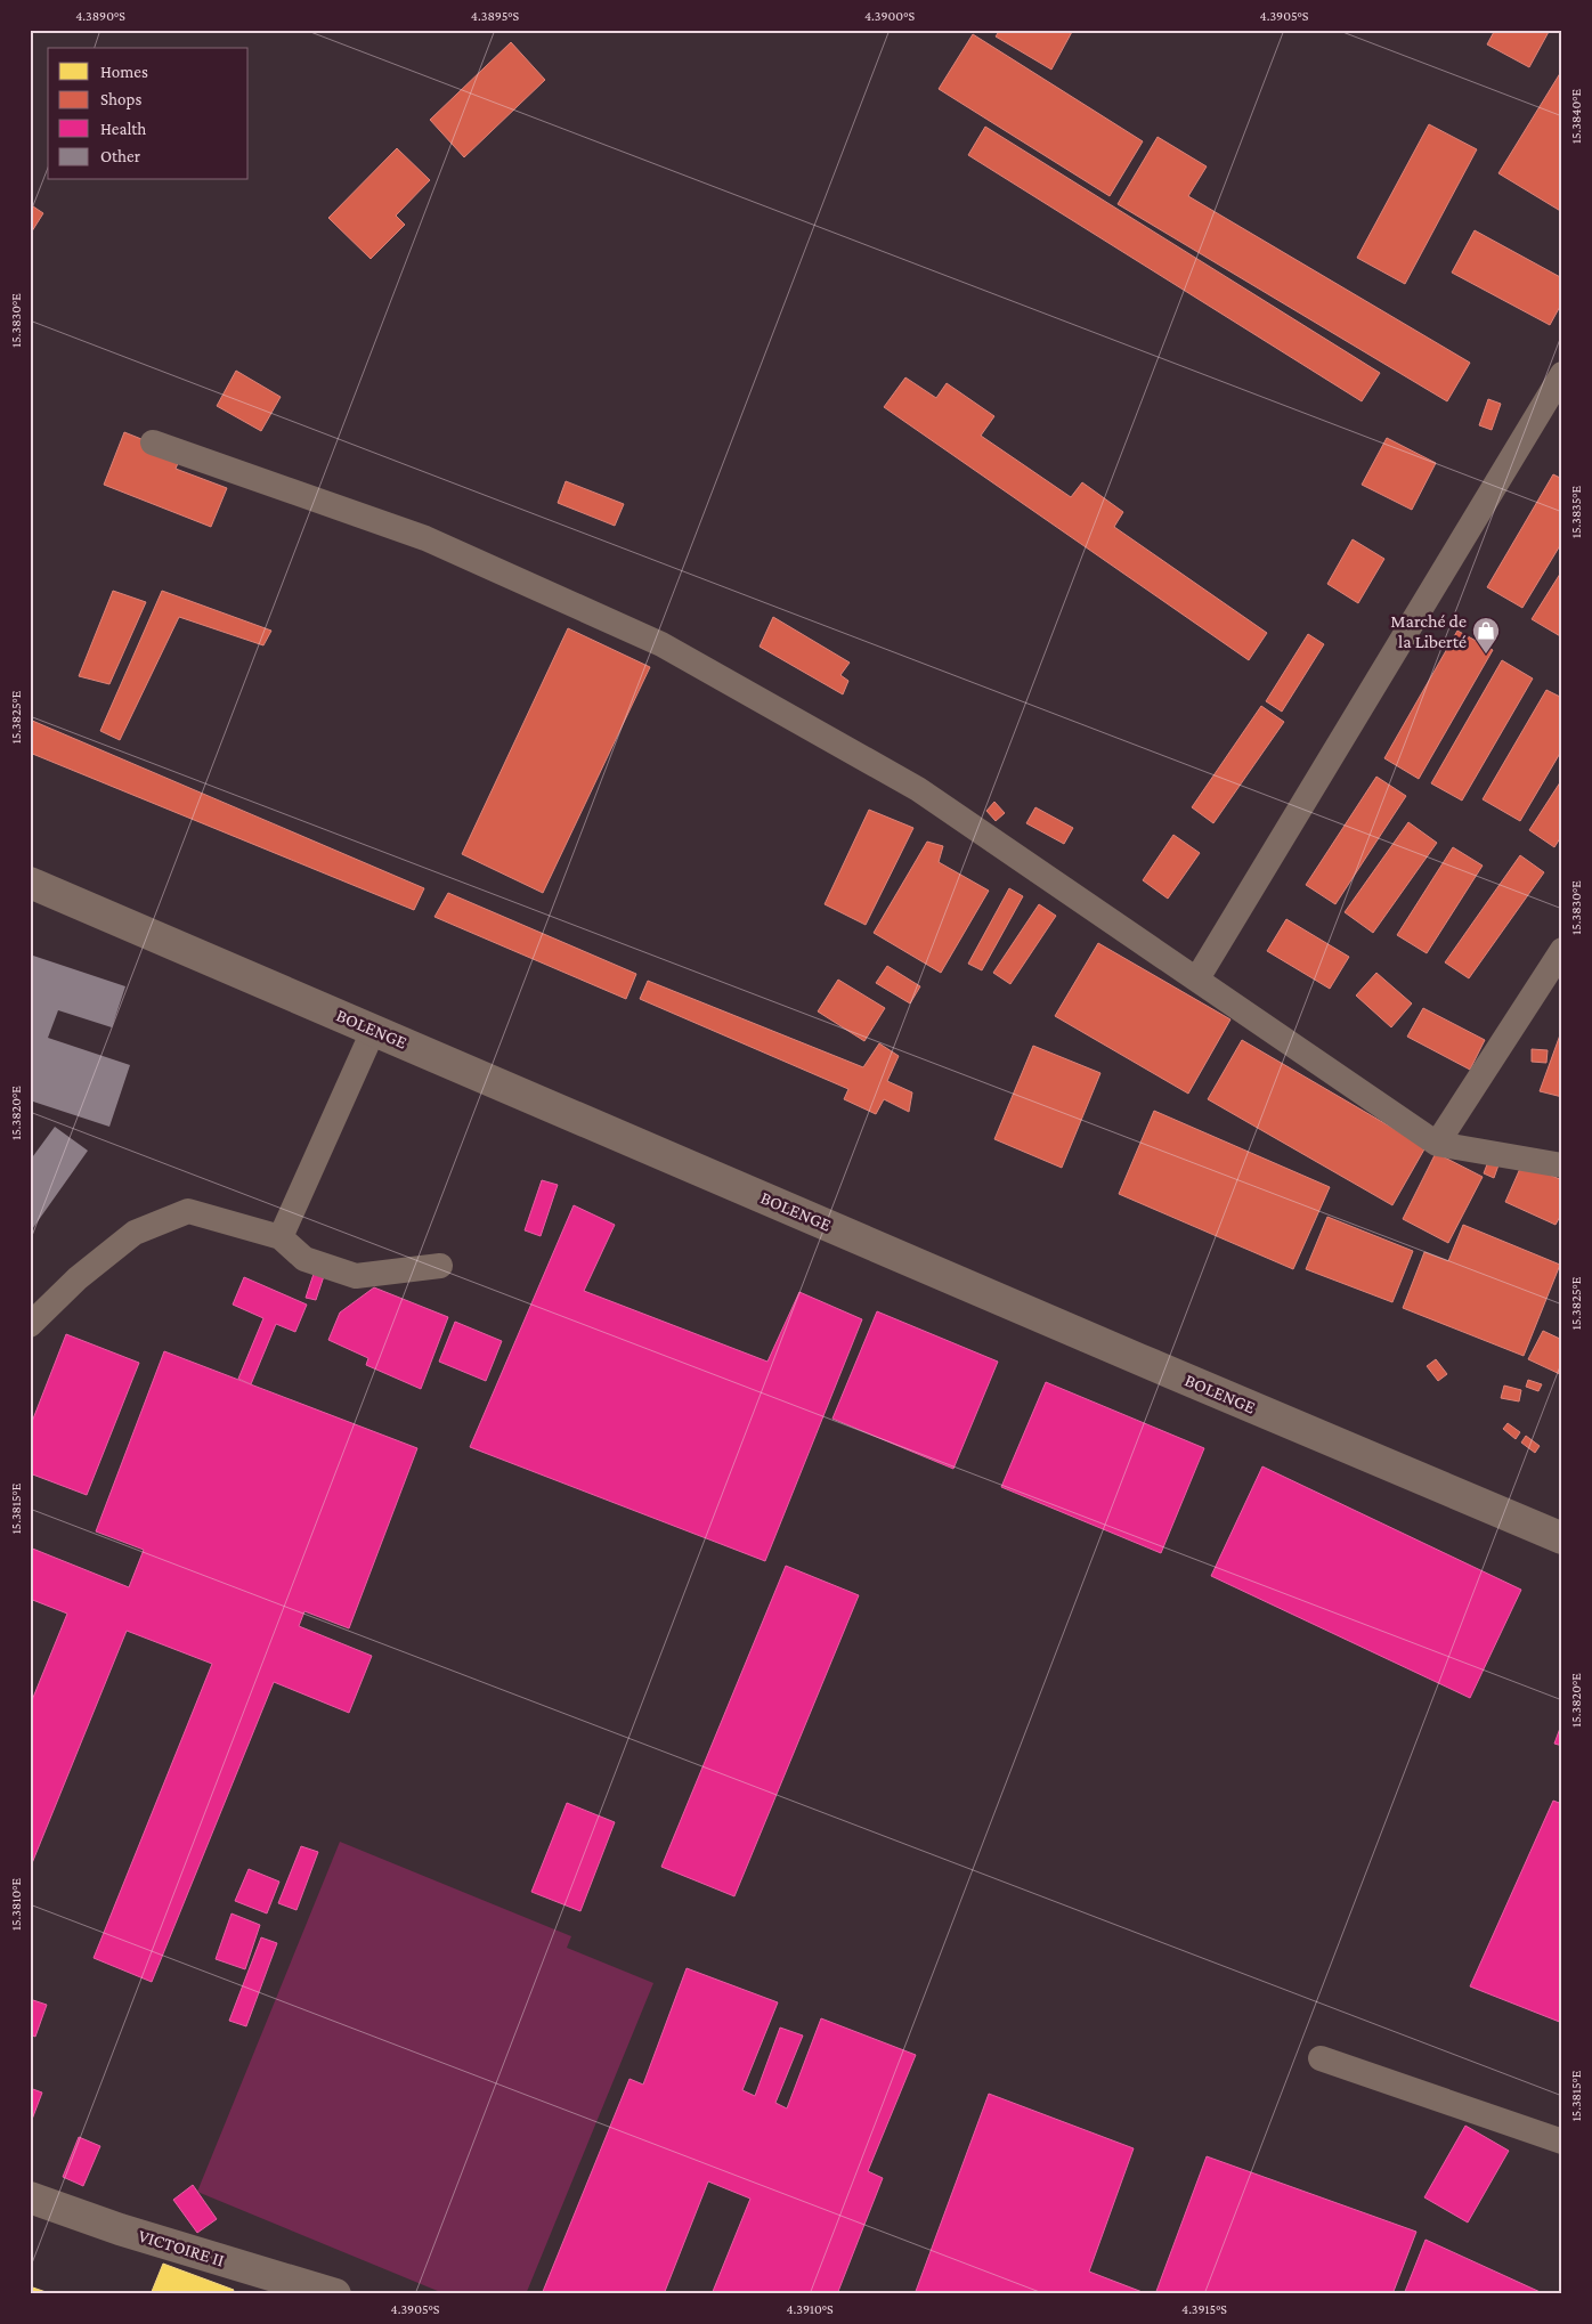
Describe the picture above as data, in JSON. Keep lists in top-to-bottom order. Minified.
{"streets":{"street":["BOLENGE","VICTOIRE II"]},"places":{"shop":["Marché de la Liberté"]},"legend":["Homes","Shops","Health","Other"],"coordinates":["4.3890°S","4.3895°S","4.3900°S","4.3905°S","15.3840°E","15.3830°E","15.3835°E","15.3825°E","15.3820°E","15.3815°E","15.3810°E","4.3910°S","4.3915°S"]}
